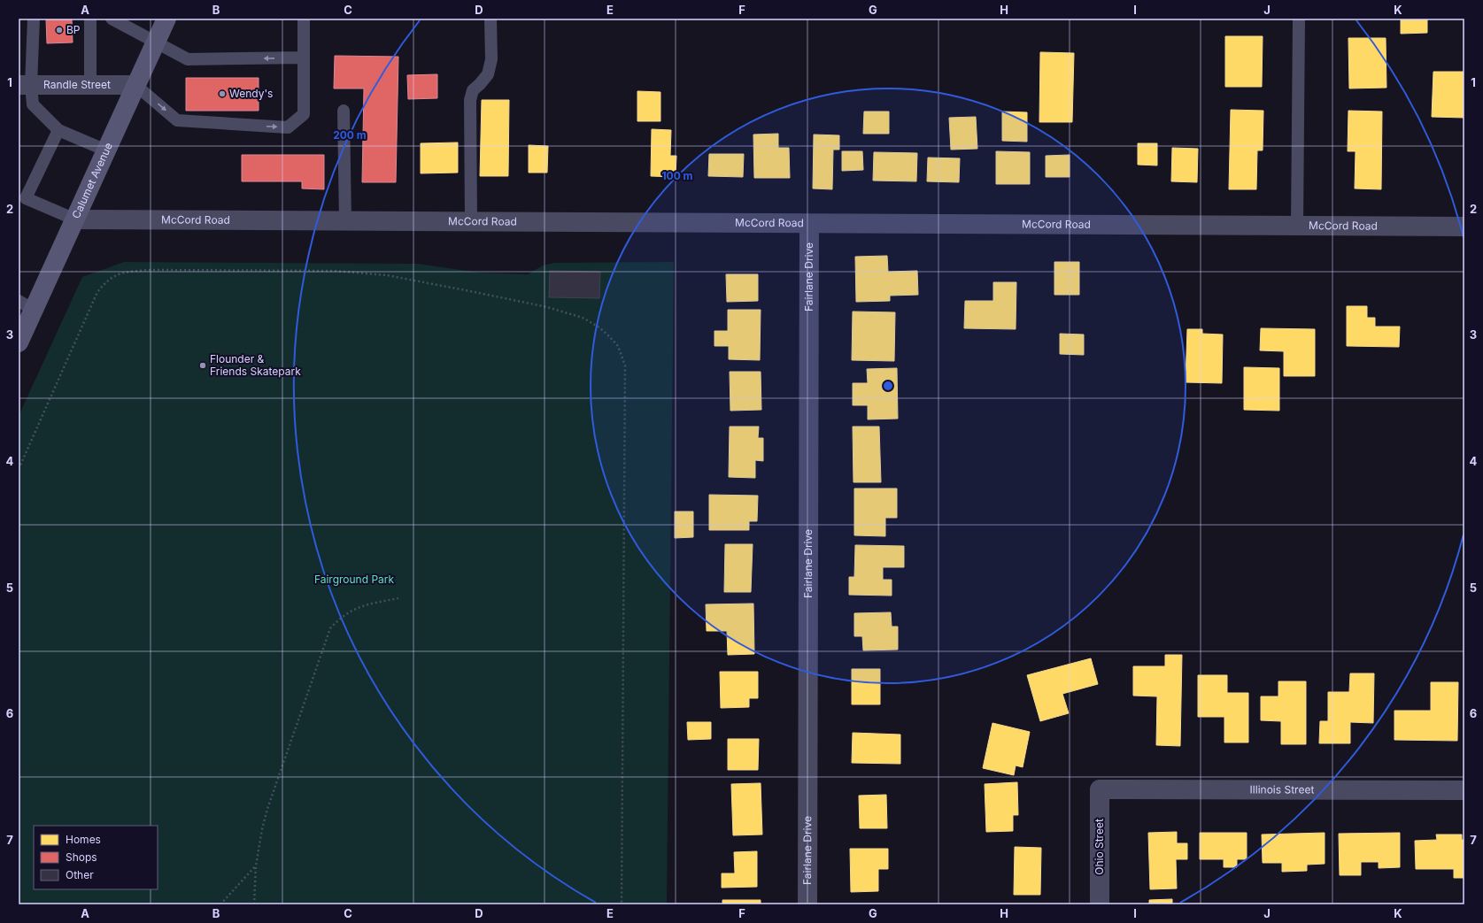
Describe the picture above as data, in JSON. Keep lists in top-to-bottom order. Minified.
{"streets":{"main road":["Calumet Avenue"],"street":["Randle Street","McCord Road","Fairlane Drive","Illinois Street","Ohio Street"]},"crossings":[["Randle Street","Calumet Avenue"],["Calumet Avenue","McCord Road"],["McCord Road","Fairlane Drive"],["Illinois Street","Ohio Street"]],"parks":["Fairground Park"],"places":["BP","Wendy's","Flounder & Friends Skatepark"],"legend":["Homes","Shops","Other"],"grid":{"columns":["A","B","C","D","E","F","G","H","I","J","K"],"rows":["1","2","3","4","5","6","7"]},"rings":["200 m","100 m"]}
